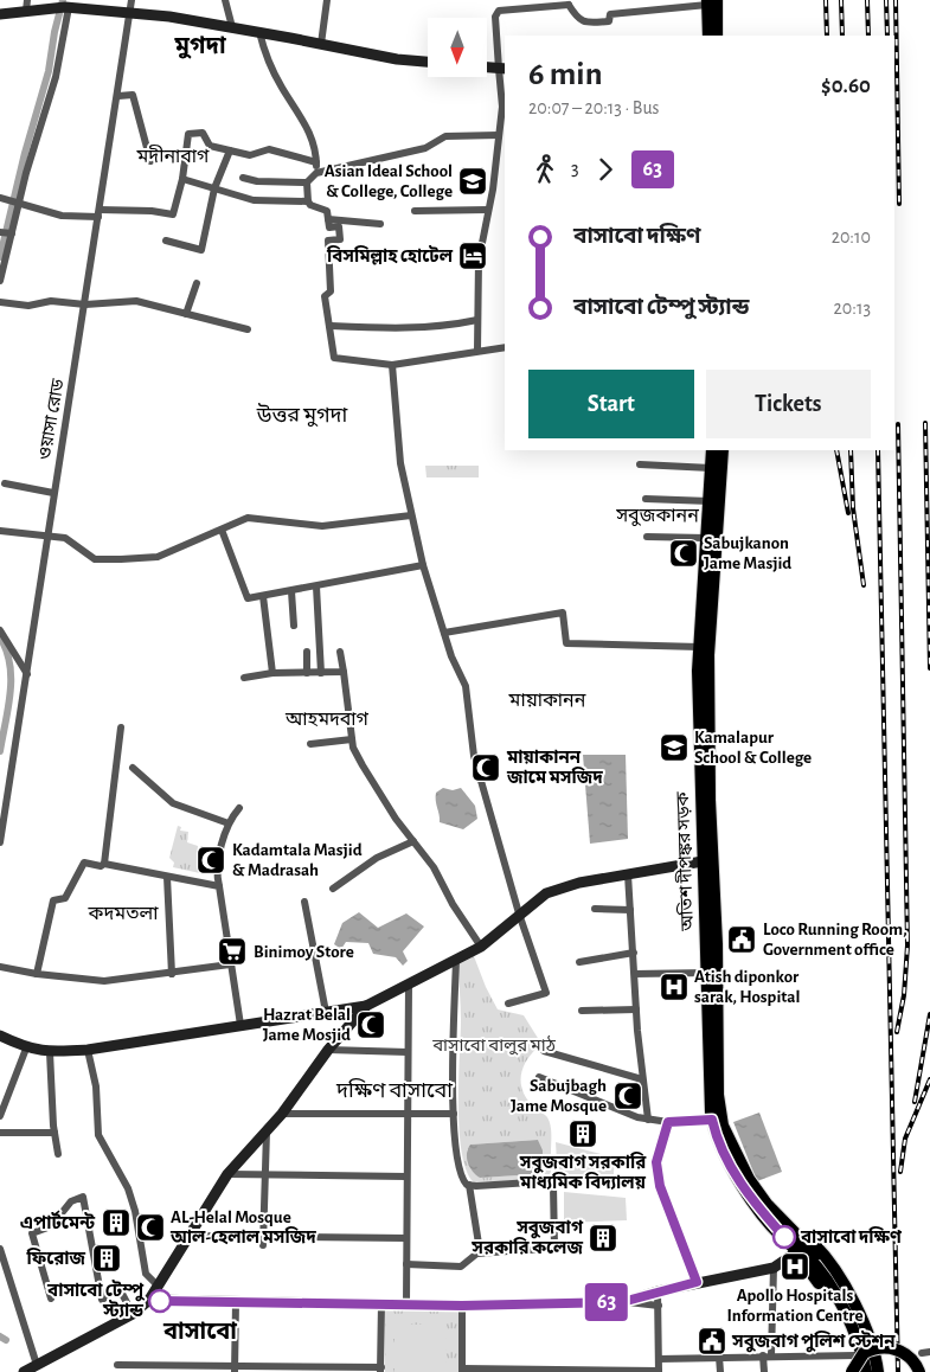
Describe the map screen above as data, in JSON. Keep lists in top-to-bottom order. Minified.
{"streets":{"main road":["অতিশ দীপঙ্কর সড়ক"],"street":["ওয়াসা রোড"]},"districts":["মুগদা","মদীনাবাগ","উত্তর মুগদা","সবুজকানন","মায়াকানন","আহমদবাগ","কদমতলা","দক্ষিণ বাসাবো","বাসাবো"],"parks":["বাসাবো বালুর মাঠ"],"places":{"school or university":["Asian Ideal School & College, College","Kamalapur School & College"],"hotel":["বিসমিল্লাহ হোটেল"],"mosque":["Sabujkanon Jame Masjid","মায়াকানন জামে মসজিদ","Kadamtala Masjid & Madrasah","Hazrat Belal Jame Mosjid","Sabujbagh Jame Mosque","AL-Helal Mosque আল-হেলাল মসজিদ"],"public building":["Loco Running Room, Government office","সবুজবাগ পুলিশ স্টেশন"],"supermarket":["Binimoy Store"],"hospital":["Atish diponkor sarak, Hospital","Apollo Hospitals Information Centre"],"building":["সবুজবাগ সরকারি মাধ্যমিক বিদ্যালয়","এপার্টমেন্ট","সবুজবাগ সরকারি কলেজ","ফিরোজ"],"other":["বাসাবো দক্ষিণ","বাসাবো টেম্পু স্ট্যান্ড"]},"lines":["bus line 63"],"north":"bottom","page":{"on_map":"63","heading":["6 min","20:07 – 20:13 · Bus","$0.60"],"legs":["3","63"],"list":[{"name":"বাসাবো দক্ষিণ","value":"20:10"},{"name":"বাসাবো টেম্পু স্ট্যান্ড","value":"20:13"}],"buttons":["Start","Tickets"]}}
